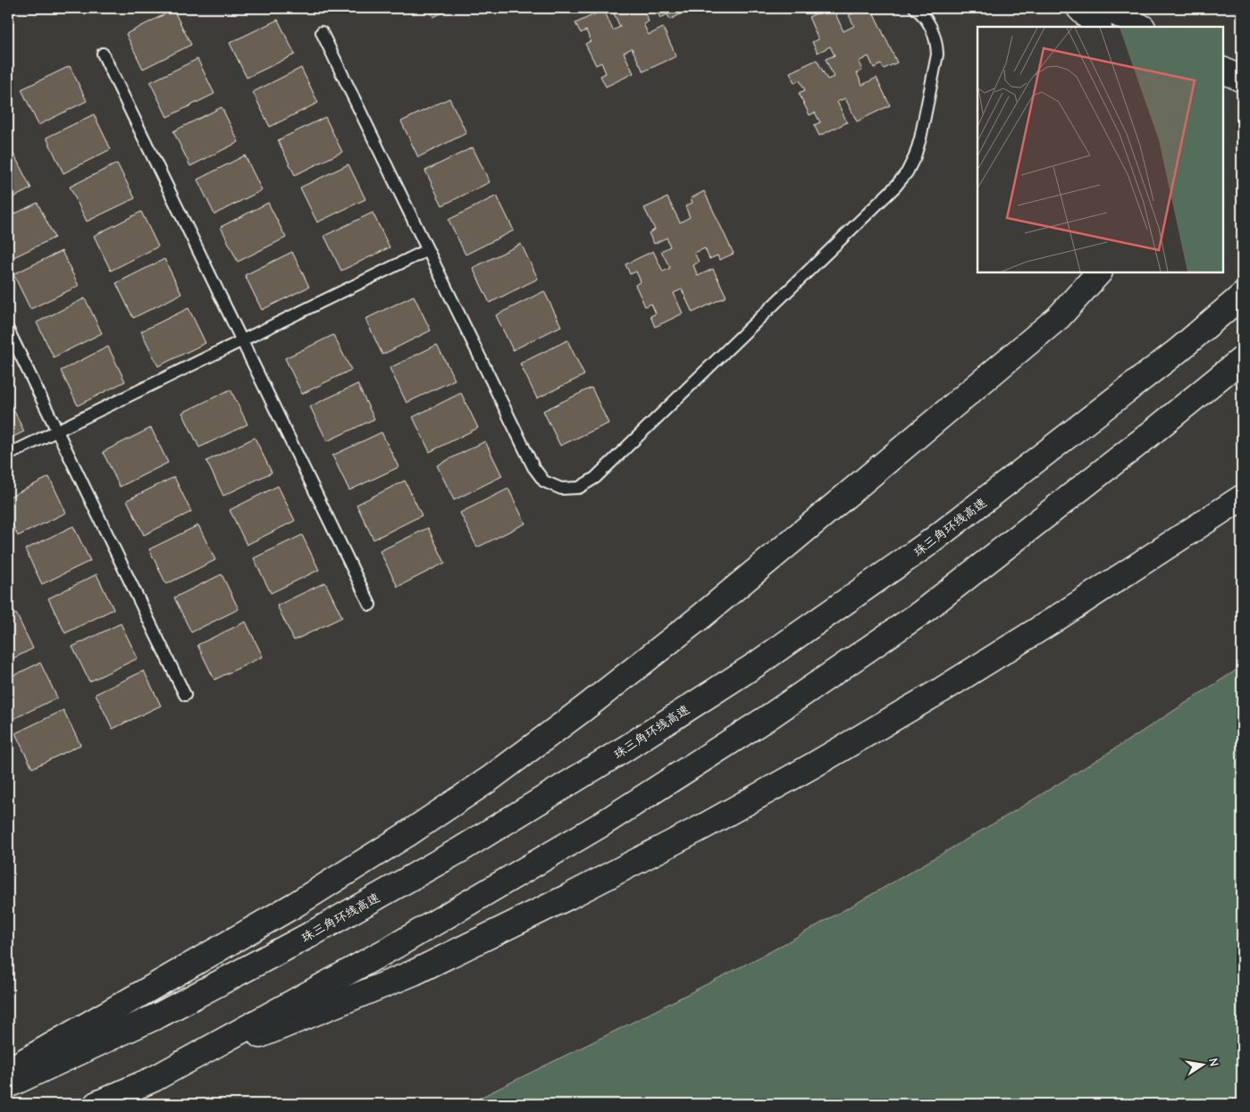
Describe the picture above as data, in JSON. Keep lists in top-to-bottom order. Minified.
{"streets":{"main road":["珠三角环线高速"]},"north":"right"}
